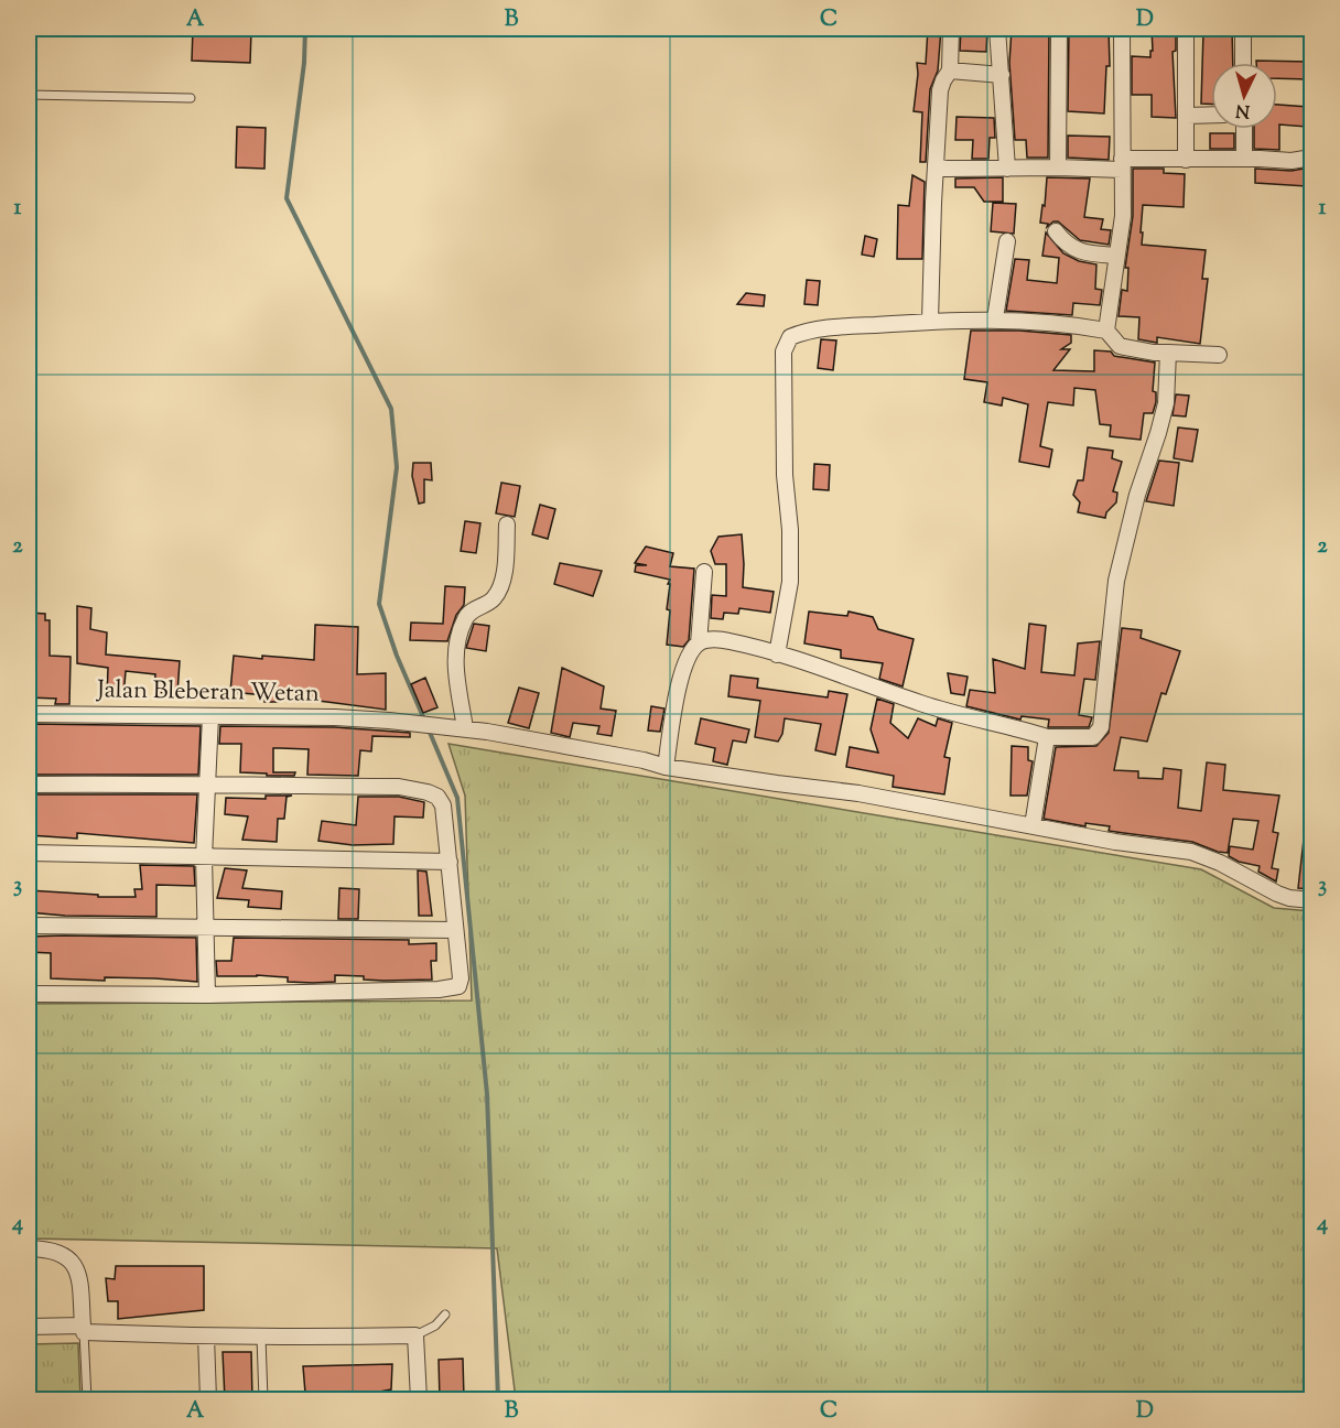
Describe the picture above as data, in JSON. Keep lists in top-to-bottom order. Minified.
{"streets":{"street":["Jalan Bleberan Wetan"]},"north":"bottom","grid":{"columns":["A","B","C","D"],"rows":["1","2","3","4"]}}
